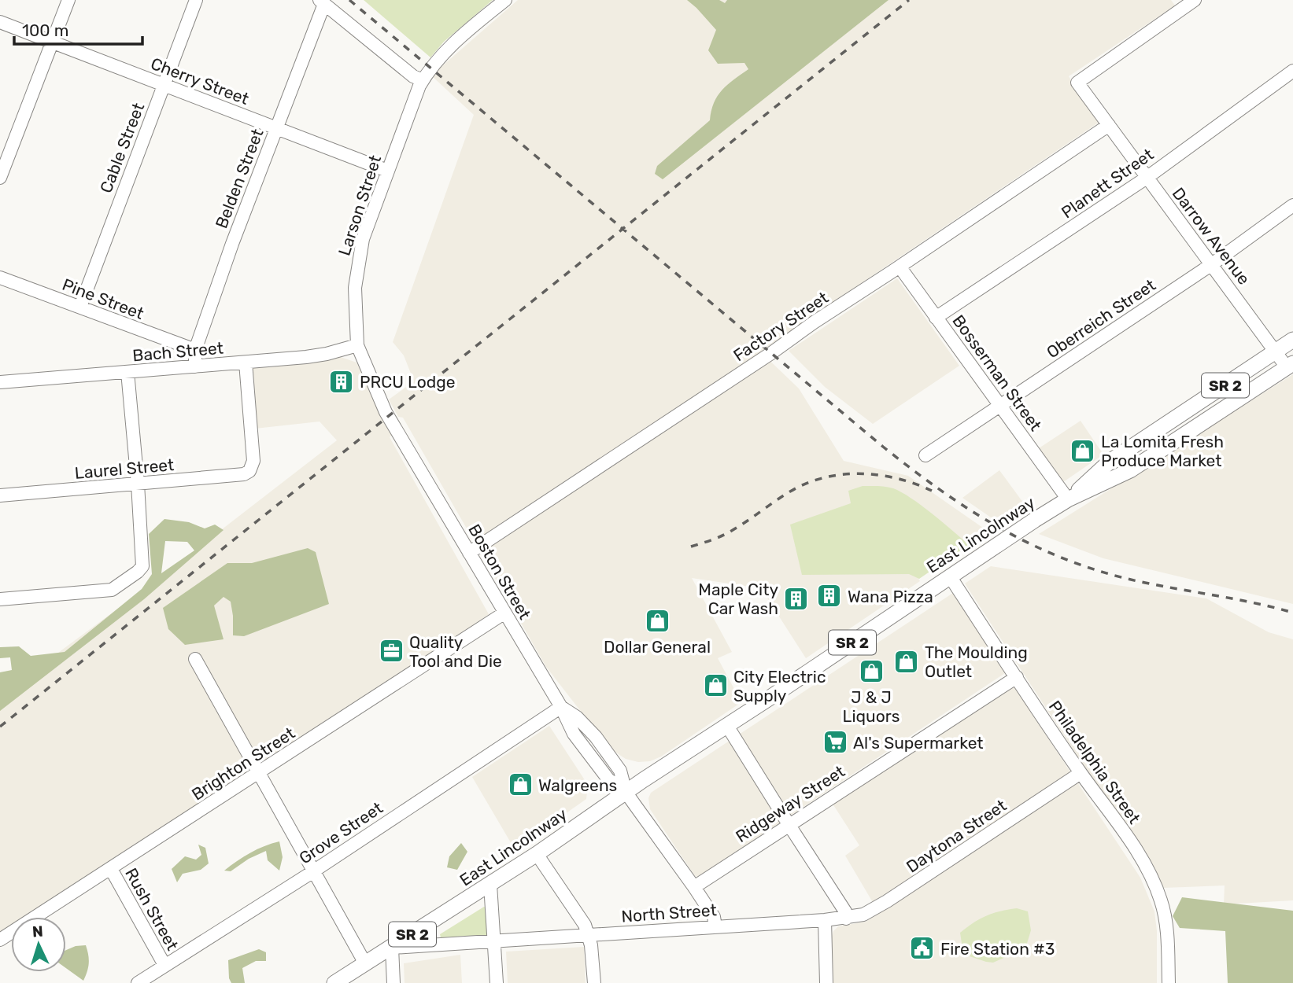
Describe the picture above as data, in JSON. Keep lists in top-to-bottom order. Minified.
{"streets":{"main road":["SR 2","East Lincolnway"],"street":["Cherry Street","Cable Street","Belden Street","Planett Street","Larson Street","Darrow Avenue","Pine Street","Oberreich Street","Factory Street","Bach Street","Bosserman Street","Laurel Street","Boston Street","Philadelphia Street","Brighton Street","Ridgeway Street","Grove Street","Daytona Street","Rush Street","North Street"]},"crossings":[["Cherry Street","Cable Street"],["Cherry Street","Belden Street"],["Cherry Street","Larson Street"],["Cable Street","Pine Street"],["Belden Street","Pine Street"],["Belden Street","Bach Street"],["Planett Street","Darrow Avenue"],["Planett Street","Bosserman Street"],["Larson Street","Bach Street"],["Larson Street","Boston Street"],["Darrow Avenue","Oberreich Street"],["Darrow Avenue","Factory Street"],["Darrow Avenue","East Lincolnway"],["Oberreich Street","Bosserman Street"],["Factory Street","Bosserman Street"],["Factory Street","Boston Street"],["Bach Street","Laurel Street"],["Bach Street","Boston Street"],["Bosserman Street","East Lincolnway"],["East Lincolnway","Boston Street"],["East Lincolnway","Philadelphia Street"],["East Lincolnway","North Street"],["Boston Street","Brighton Street"],["Boston Street","Ridgeway Street"],["Boston Street","Grove Street"],["Boston Street","North Street"],["Philadelphia Street","Ridgeway Street"],["Philadelphia Street","Daytona Street"],["Brighton Street","Rush Street"],["Grove Street","Rush Street"],["Daytona Street","North Street"]],"places":{"building":["PRCU Lodge","Wana Pizza","Maple City Car Wash"],"shop":["La Lomita Fresh Produce Market","Dollar General","The Moulding Outlet","J & J Liquors","City Electric Supply","Walgreens"],"office":["Quality Tool and Die"],"supermarket":["Al's Supermarket"],"public building":["Fire Station #3"]},"scale_bar":"100 m","north":"top"}
